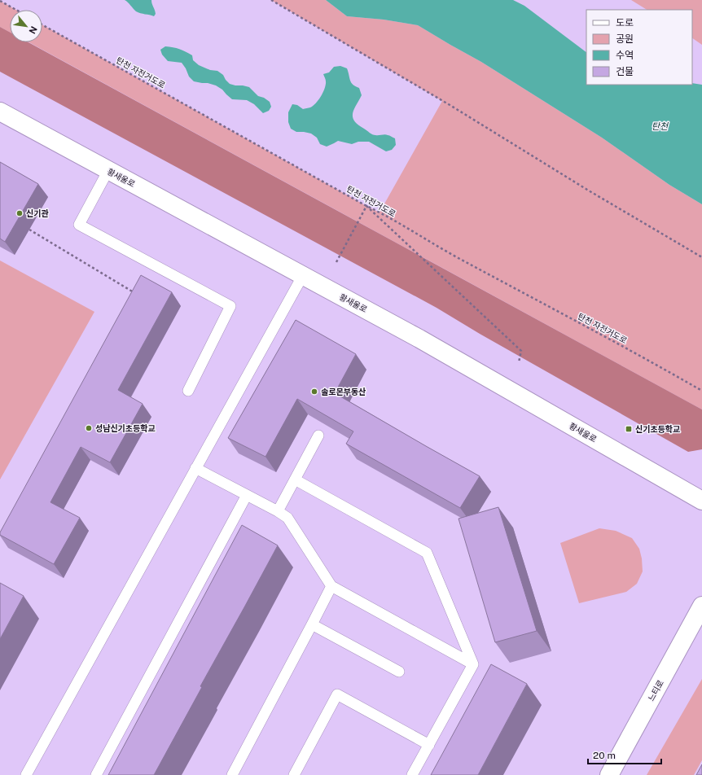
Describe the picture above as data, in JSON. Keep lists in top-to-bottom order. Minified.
{"streets":{"main road":["황새울로","느티로"],"path":["탄천 자전거도로"]},"water":["탄천"],"places":{"other":["신기관","솔로몬부동산","성남신기초등학교"],"transit":["신기초등학교"]},"legend":["도로","공원","수역","건물"],"scale_bar":"20 m","north":"bottom right"}
